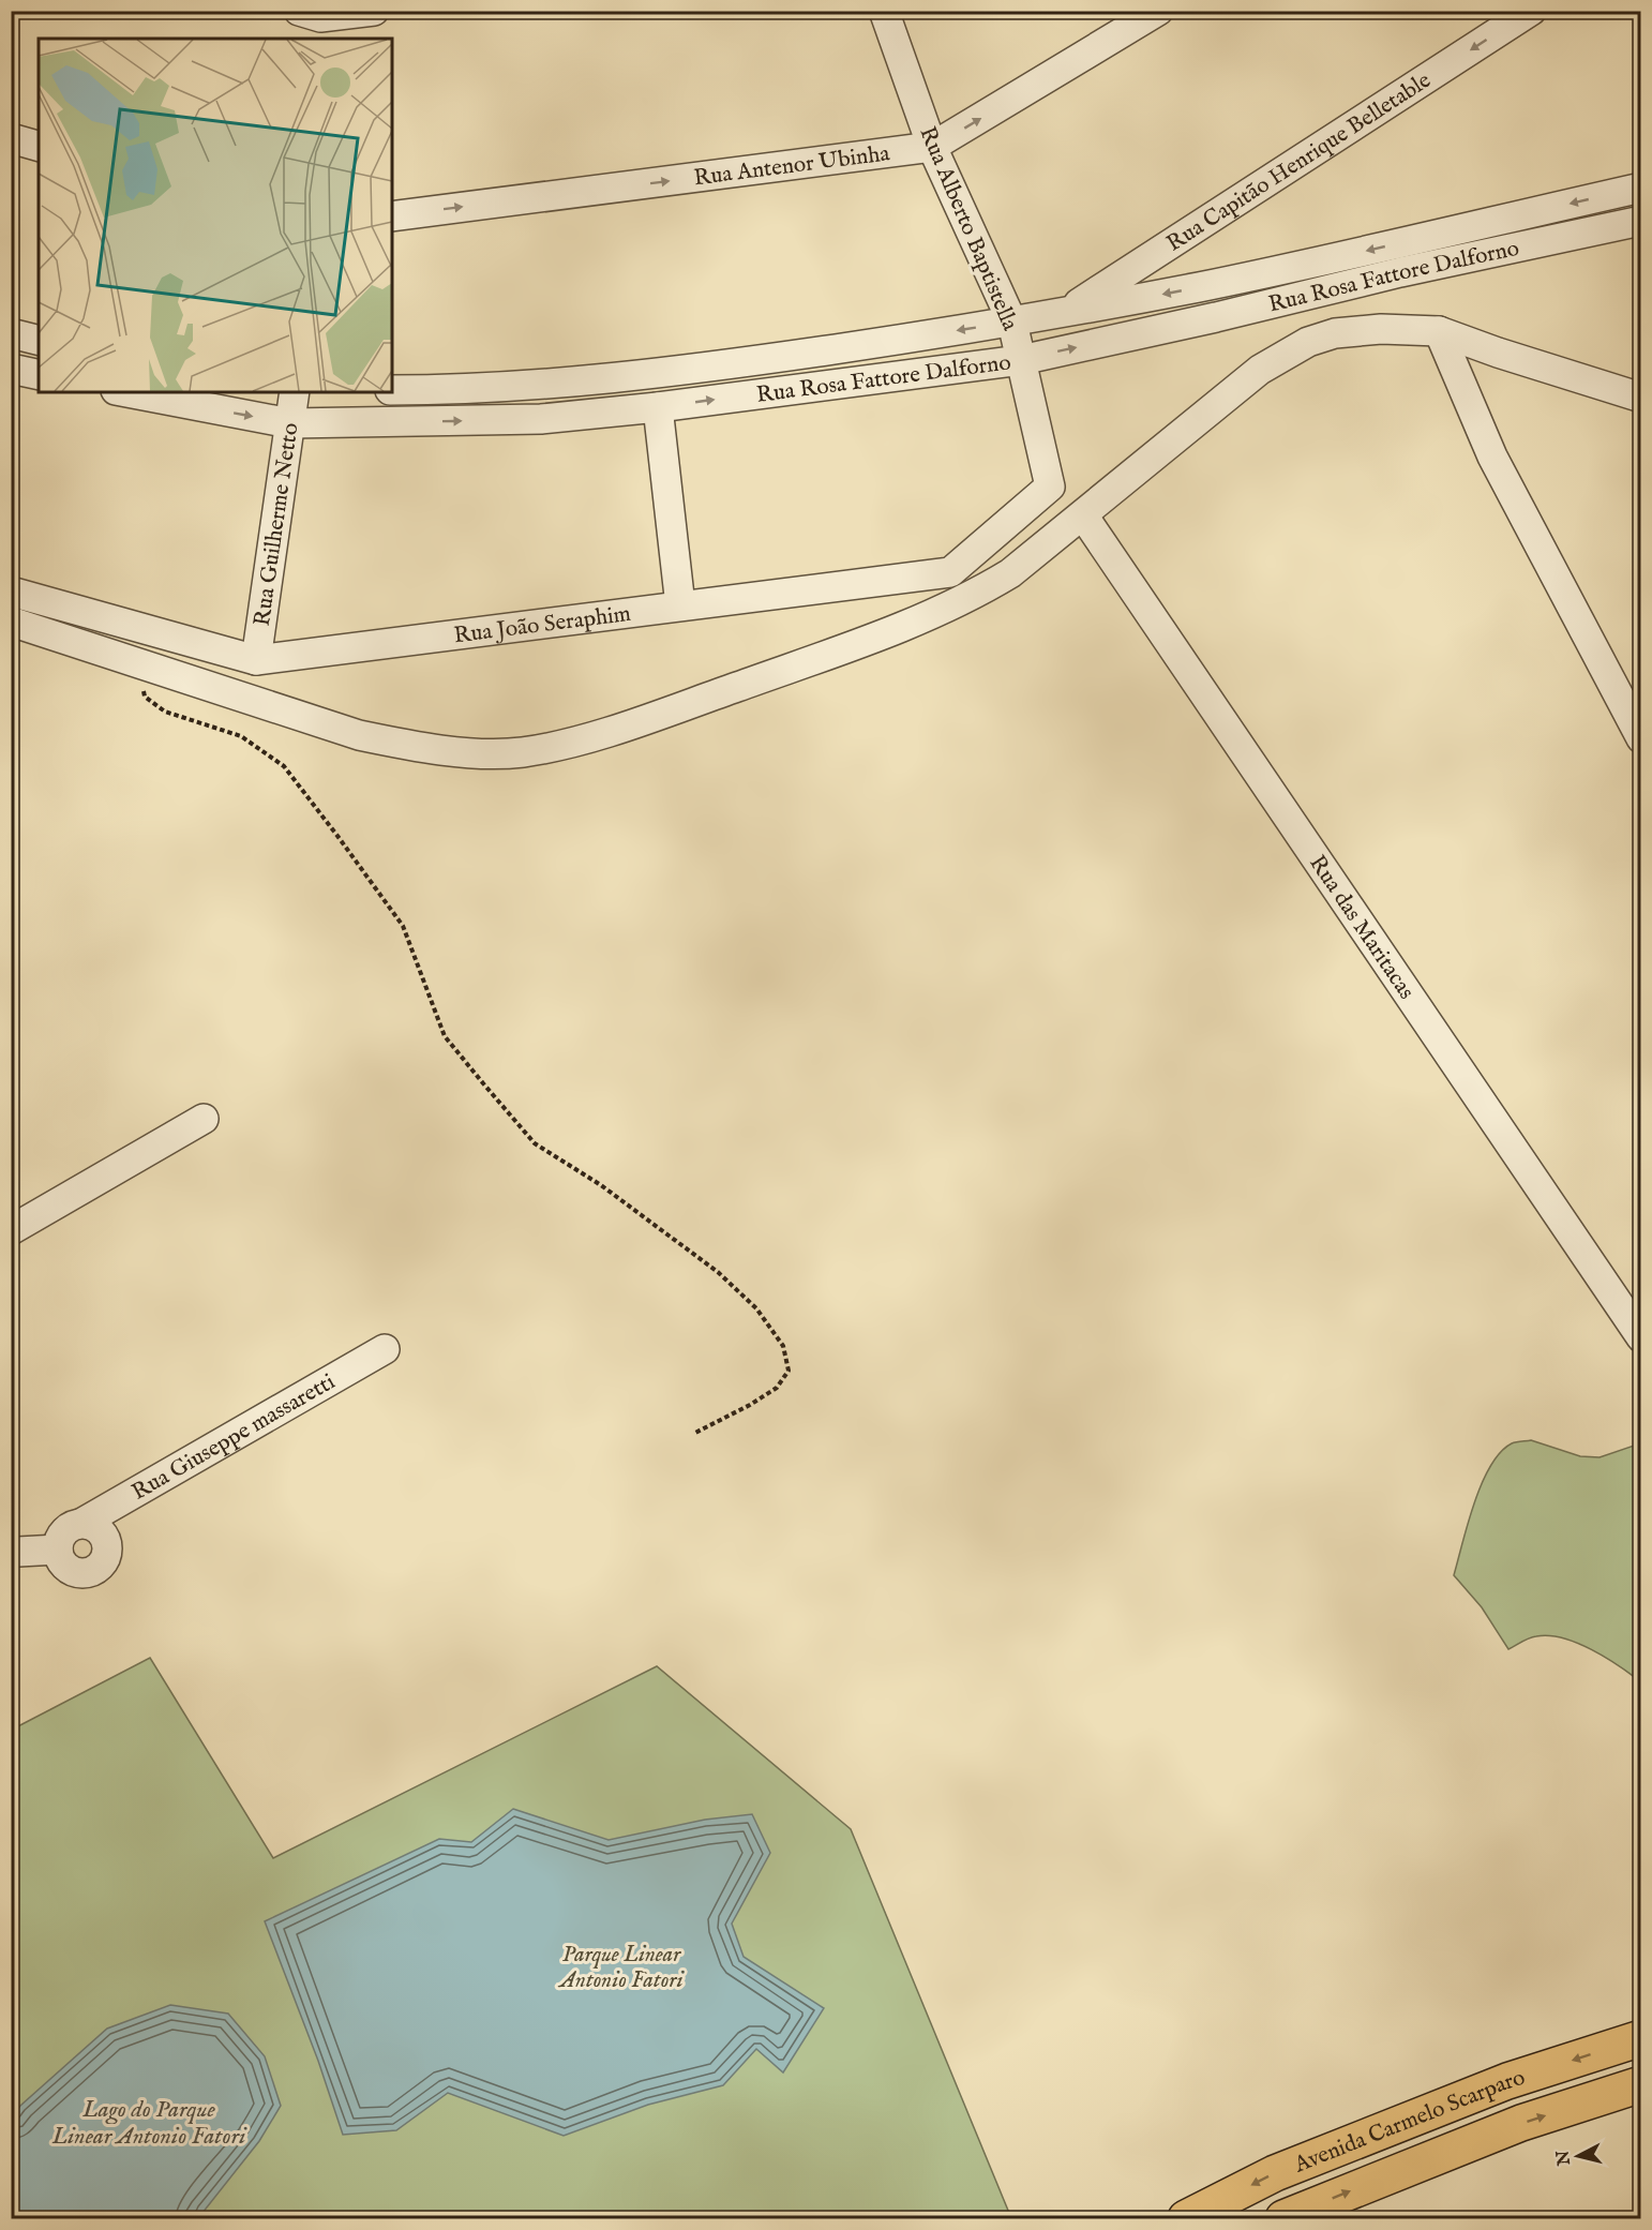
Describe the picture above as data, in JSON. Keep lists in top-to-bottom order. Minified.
{"streets":{"main road":["Avenida Carmelo Scarparo"],"street":["Rua Capitão Henrique Belletable","Rua Antenor Ubinha","Rua Alberto Baptistella","Rua Rosa Fattore Dalforno","Rua Guilherme Netto","Rua João Seraphim","Rua das Maritacas","Rua Giuseppe massaretti"]},"crossings":[["Rua Capitão Henrique Belletable","Rua Rosa Fattore Dalforno"],["Rua Antenor Ubinha","Rua Alberto Baptistella"],["Rua Alberto Baptistella","Rua Rosa Fattore Dalforno"],["Rua Alberto Baptistella","Rua João Seraphim"],["Rua Rosa Fattore Dalforno","Rua Guilherme Netto"],["Rua Guilherme Netto","Rua João Seraphim"]],"one_way":["Rua Antenor Ubinha"],"water":["Lago do Parque Linear Antonio Fatori"],"parks":["Parque Linear Antonio Fatori"],"north":"left"}
